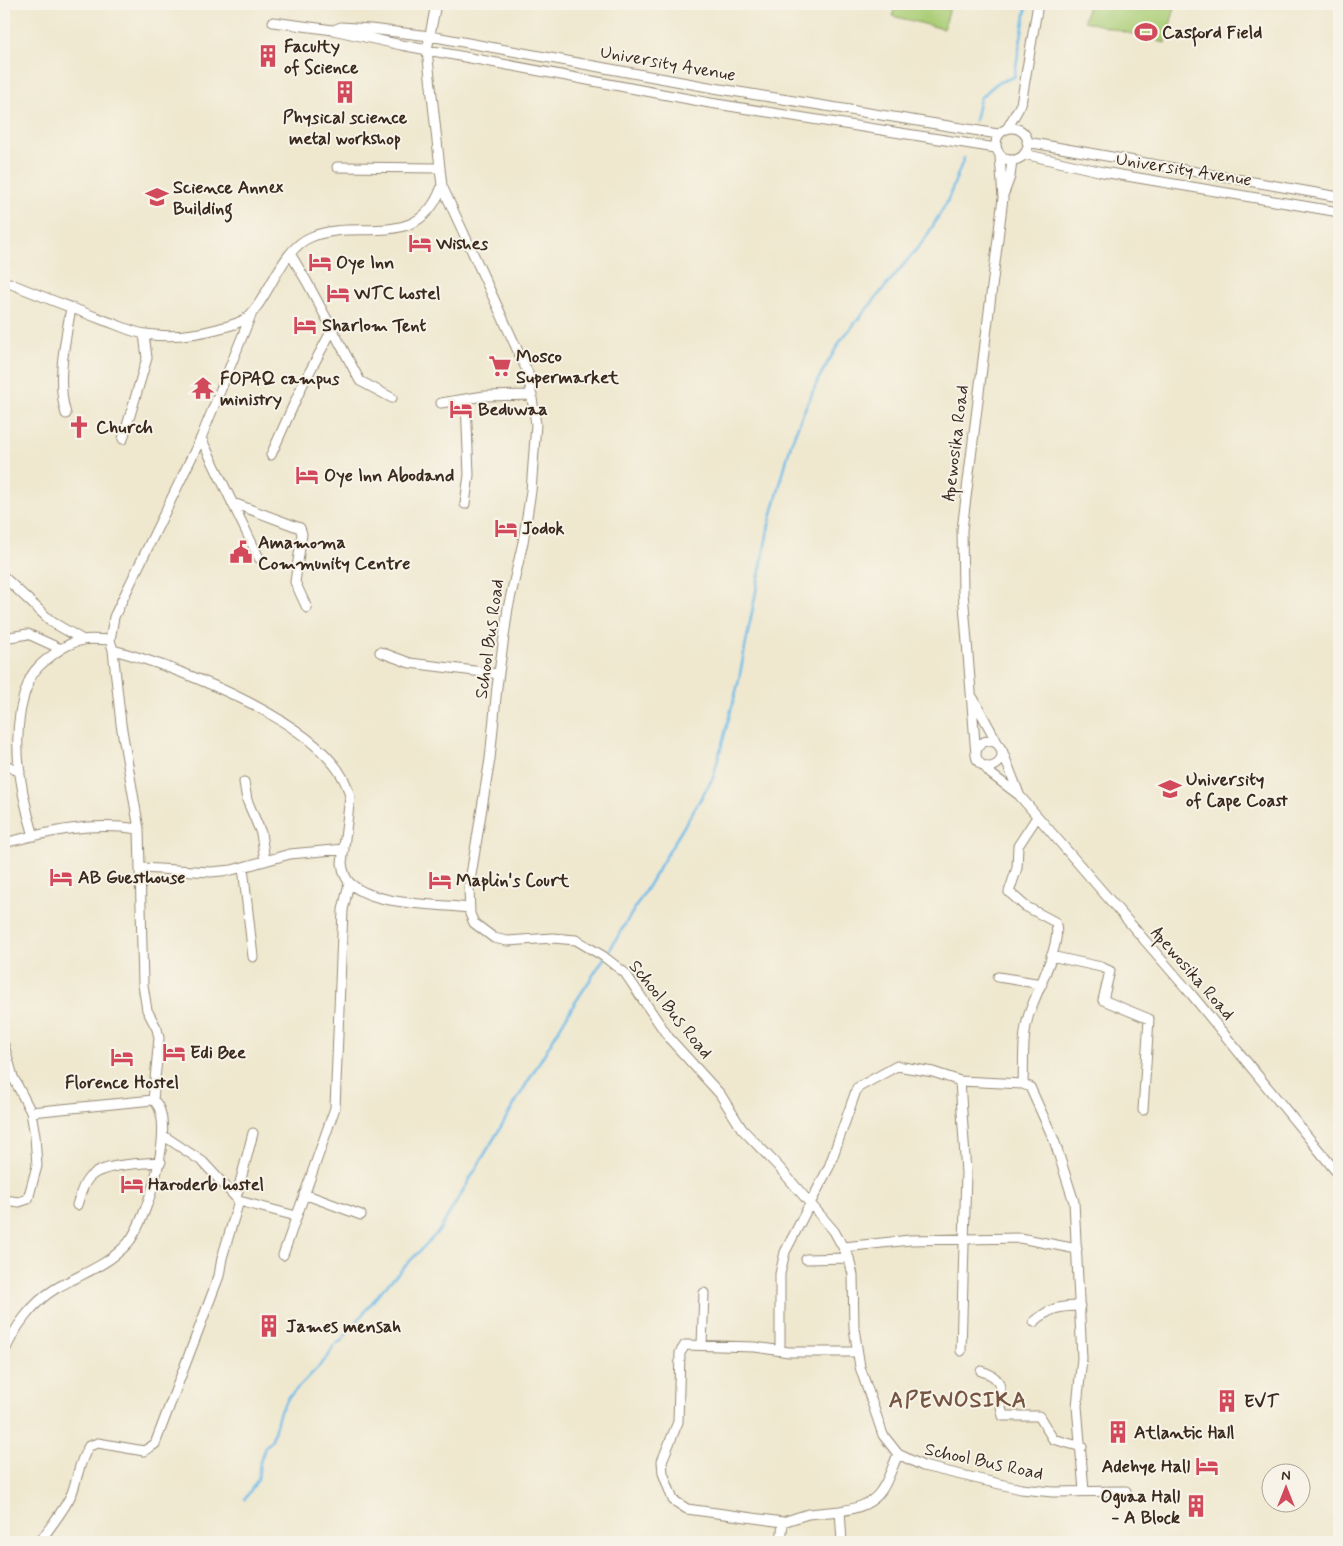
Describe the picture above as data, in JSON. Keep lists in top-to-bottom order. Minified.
{"streets":{"street":["University Avenue","Apewosika Road","School Bus Road"]},"crossings":[["University Avenue","School Bus Road"]],"districts":["APEWOSIKA"],"places":{"sports":["Casford Field"],"building":["Faculty of Science","Physical science metal workshop","James mensah","EVT","Atlantic Hall","Oguaa Hall - A Block"],"school or university":["Science Annex Building","University of Cape Coast"],"hotel":["Wishes","Oye Inn","WTC hostel","Sharlom Tent","Beduwaa","Oye Inn Abodand","Jodok","AB Guesthouse","Maplin's Court","Edi Bee","Florence Hostel","Haroderb hostel","Adehye Hall"],"supermarket":["Mosco Supermarket"],"temple":["FOPAQ campus ministry"],"church":["Church"],"public building":["Amamoma Community Centre"]},"north":"top"}
